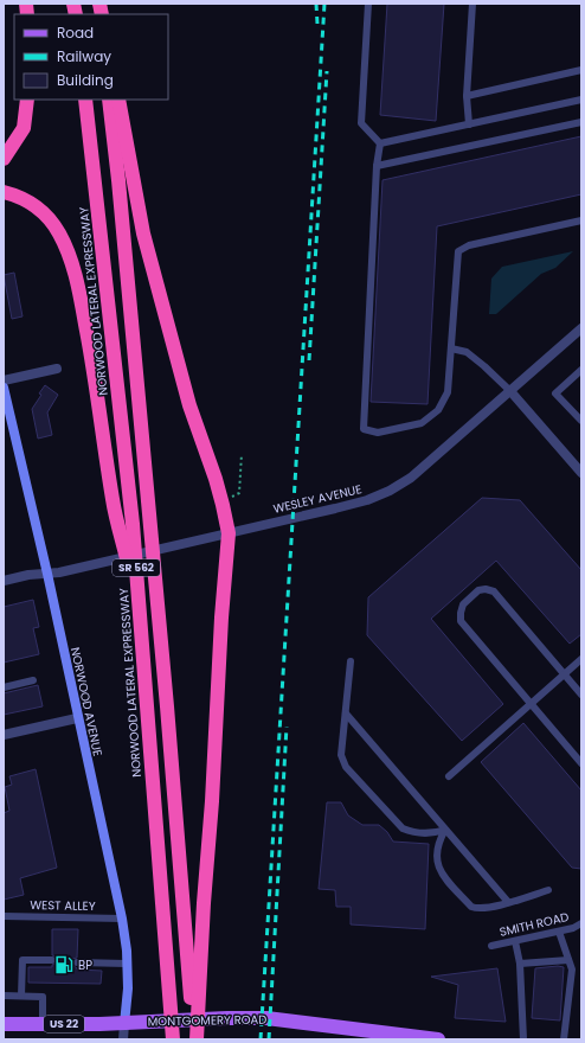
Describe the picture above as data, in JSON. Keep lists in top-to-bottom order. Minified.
{"streets":{"highway":["NORWOOD LATERAL EXPRESSWAY","SR 562"],"main road":["MONTGOMERY ROAD","US 22"],"street":["WESLEY AVENUE","NORWOOD AVENUE"],"lane":["WEST ALLEY","SMITH ROAD"]},"crossings":[["WESLEY AVENUE","NORWOOD AVENUE"],["NORWOOD AVENUE","WEST ALLEY"],["NORWOOD AVENUE","MONTGOMERY ROAD"]],"places":{"fuel station":["BP"]},"legend":["Road","Railway","Building"]}
